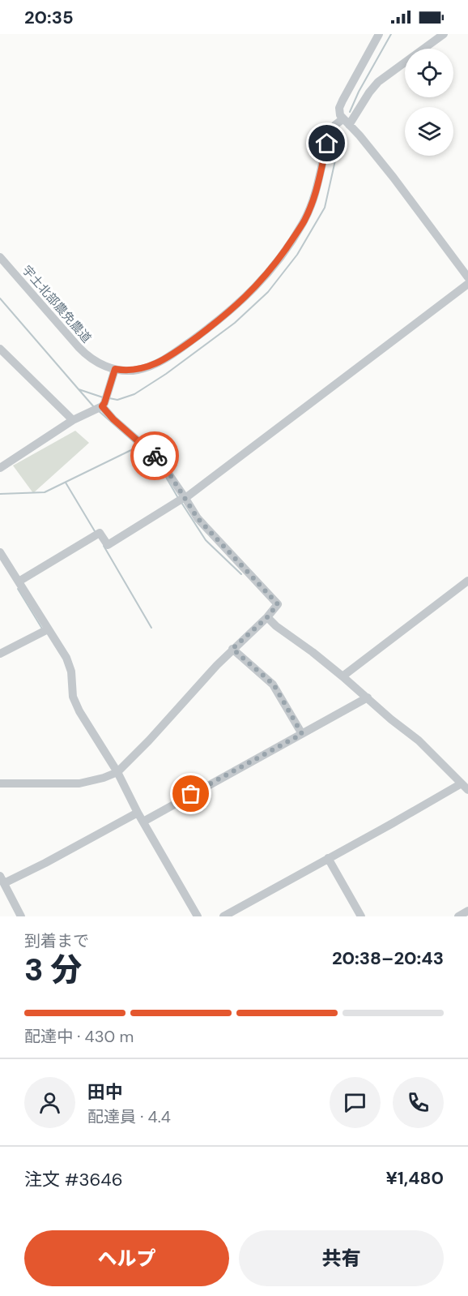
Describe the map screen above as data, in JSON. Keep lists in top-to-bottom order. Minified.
{"streets":{"street":["宇土北部農免農道"]},"page":{"status":"20:35","heading":["3 分","到着まで","20:38–20:43"],"panel":["田中","配達員 · 4.4","注文 #3646","¥1,480"],"bar":"配達中 · 430 m","buttons":["ヘルプ","共有"]}}
